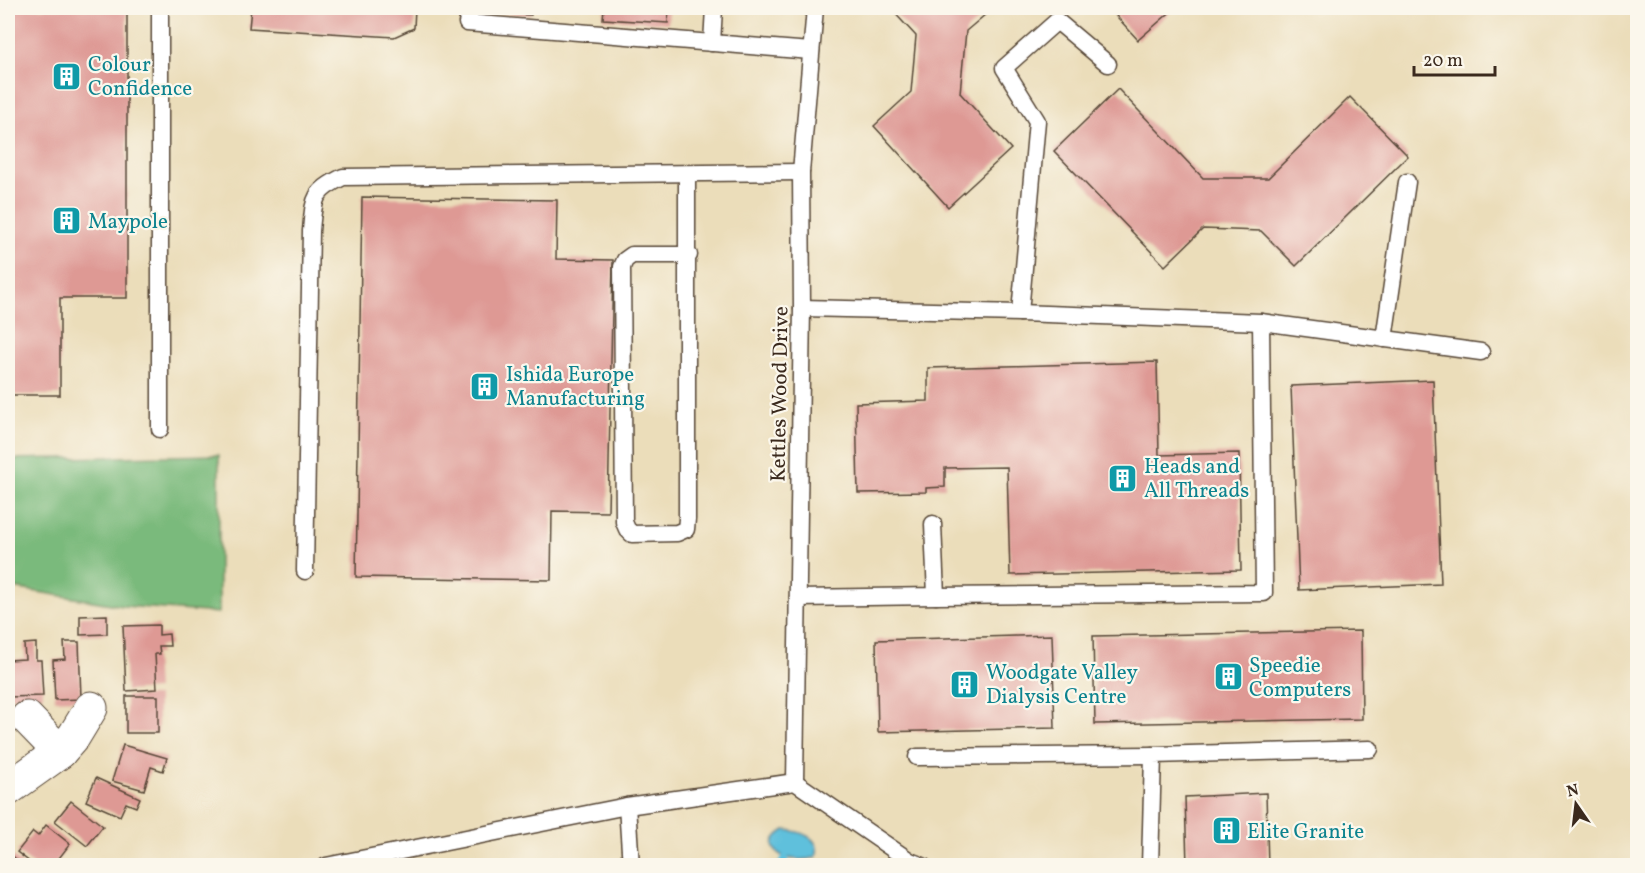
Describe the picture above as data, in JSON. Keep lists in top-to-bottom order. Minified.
{"streets":{"lane":["Kettles Wood Drive"]},"places":{"building":["Colour Confidence","Maypole","Ishida Europe Manufacturing","Heads and All Threads","Speedie Computers","Woodgate Valley Dialysis Centre","Elite Granite"]},"scale_bar":"20 m","north":"top"}
